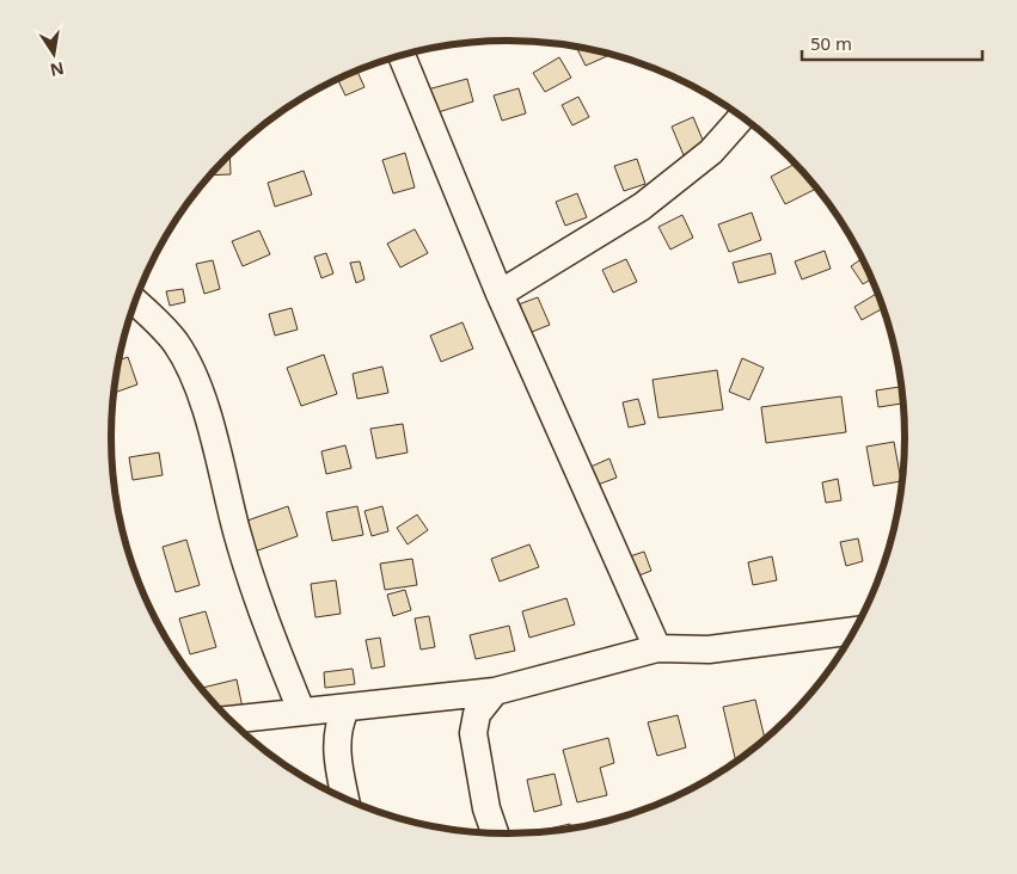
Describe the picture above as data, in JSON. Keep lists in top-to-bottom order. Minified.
{"scale_bar":"50 m","north":"bottom"}
